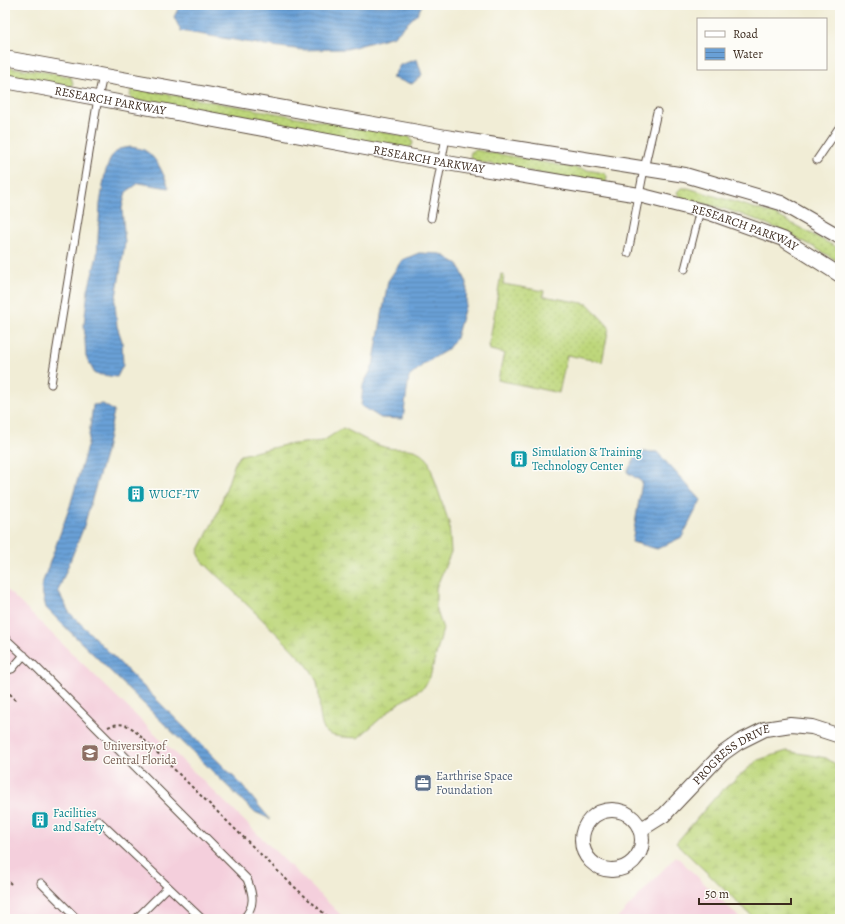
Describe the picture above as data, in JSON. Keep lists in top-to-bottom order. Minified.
{"streets":{"street":["RESEARCH PARKWAY","PROGRESS DRIVE"]},"places":{"building":["Simulation & Training Technology Center","WUCF-TV","Facilities and Safety"],"school or university":["University of Central Florida"],"office":["Earthrise Space Foundation"]},"legend":["Road","Water"],"scale_bar":"50 m"}
